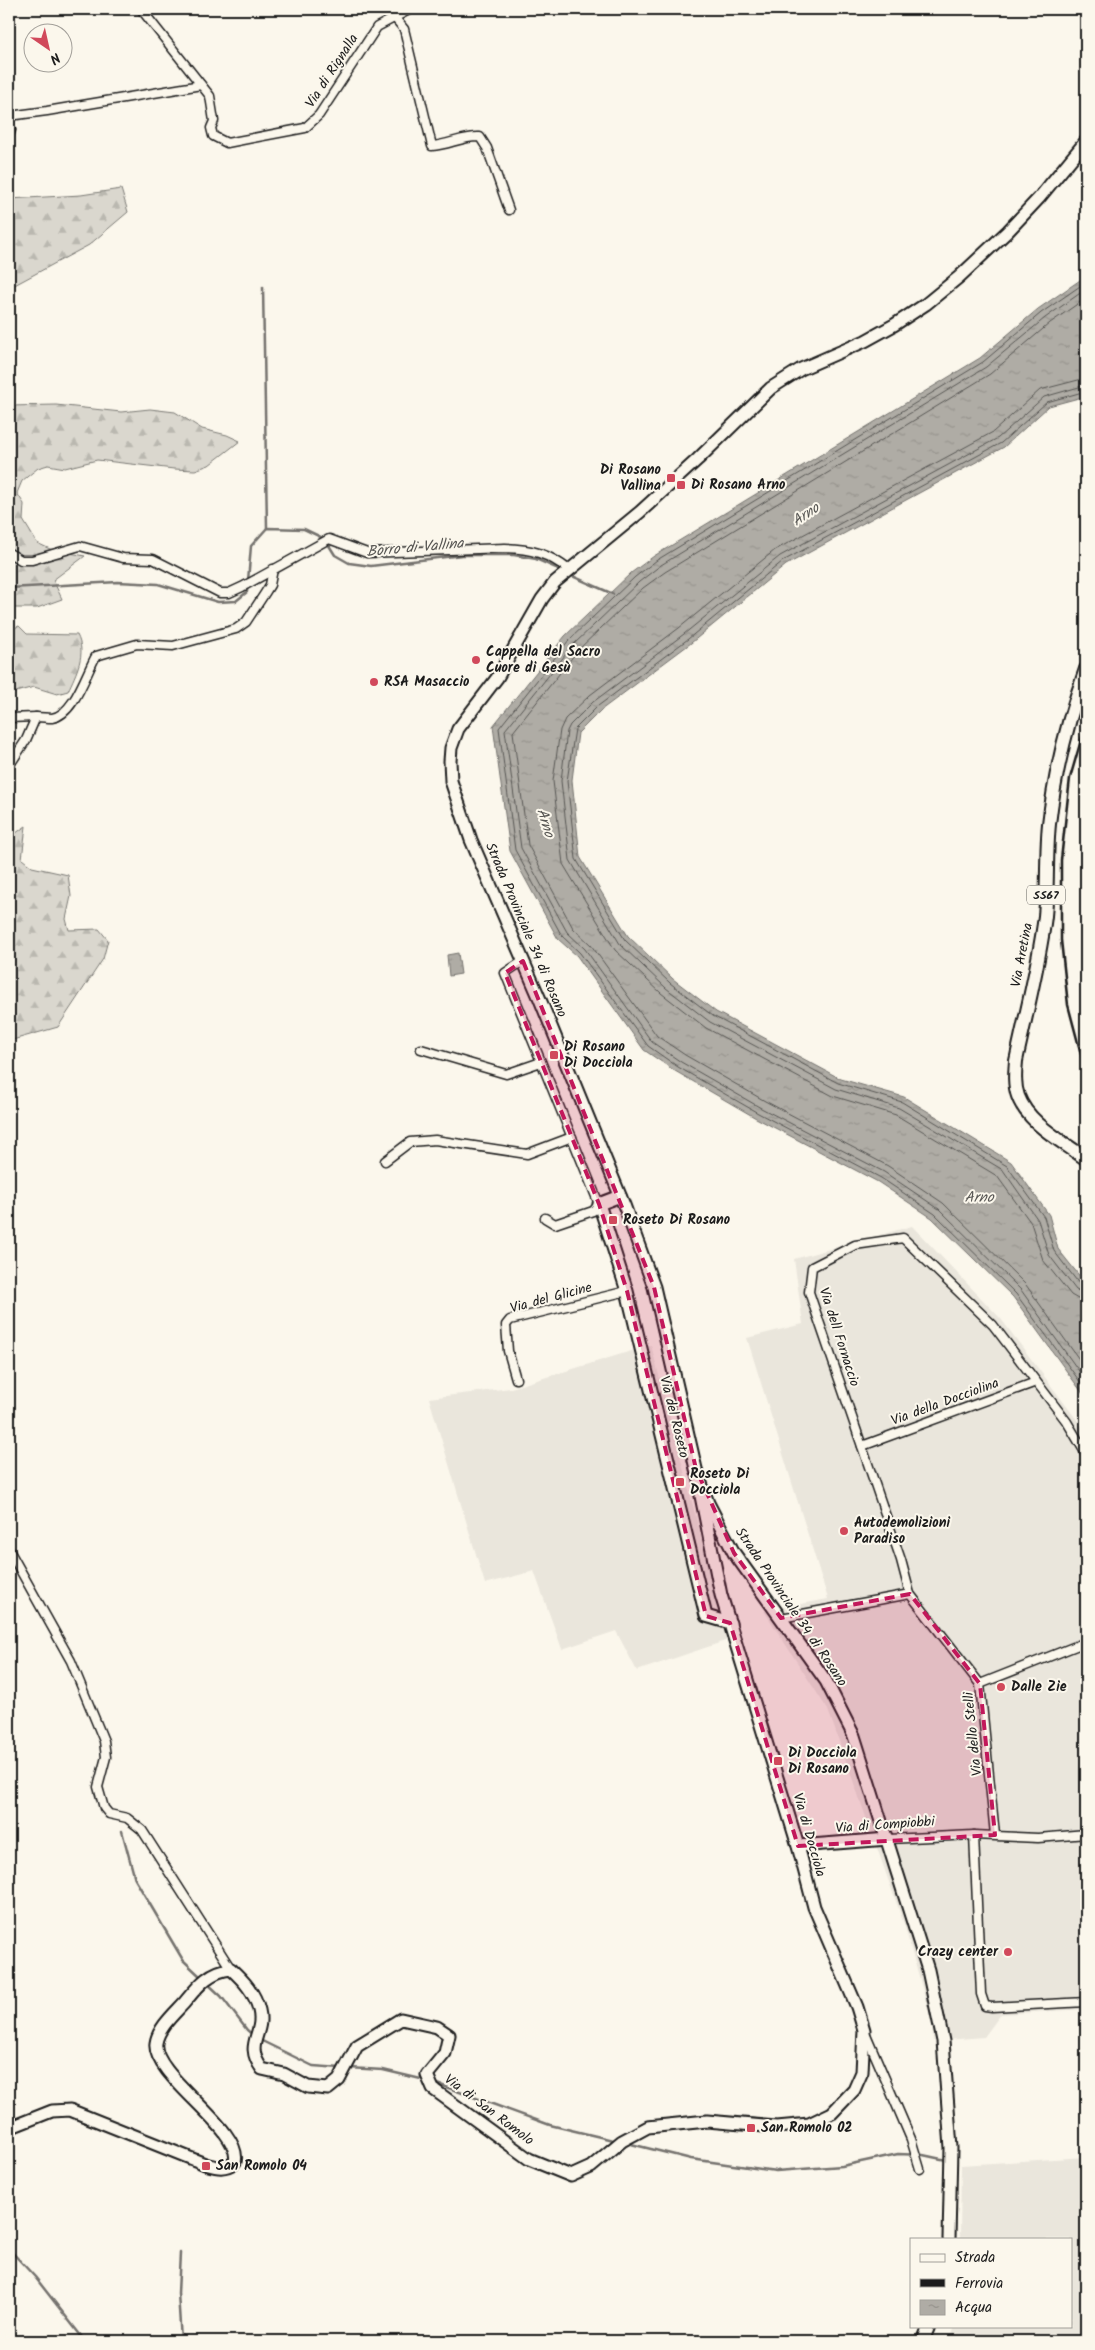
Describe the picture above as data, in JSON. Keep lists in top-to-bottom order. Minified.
{"streets":{"main road":["SS67","Via Aretina"],"street":["Via di Rignalla","Strada Provinciale 34 di Rosano","Via del Glicine","Via dell Fornaccio","Via della Docciolina","Via del Roseto","Via dello Stelli","Via di Compiobbi","Via di Docciola","Via di San Romolo"]},"crossings":[["Strada Provinciale 34 di Rosano","Via del Roseto"],["Strada Provinciale 34 di Rosano","Via di Compiobbi"],["Strada Provinciale 34 di Rosano","Via di Docciola"],["Via del Glicine","Via del Roseto"],["Via dell Fornaccio","Via della Docciolina"],["Via dell Fornaccio","Via dello Stelli"],["Via del Roseto","Via di Docciola"],["Via dello Stelli","Via di Compiobbi"],["Via di Compiobbi","Via di Docciola"],["Via di Docciola","Via di San Romolo"]],"water":["Arno","Borro di Vallina"],"places":{"transit":["Di Rosano Vallina","Di Rosano Arno","Di Rosano Di Docciola","Roseto Di Rosano","Roseto Di Docciola","Di Docciola Di Rosano","San Romolo 02","San Romolo 04"],"other":["Cappella del Sacro Cuore di Gesù","RSA Masaccio","Autodemolizioni Paradiso","Dalle Zie","Crazy center"]},"legend":["Strada","Ferrovia","Acqua"],"north":"bottom right"}
